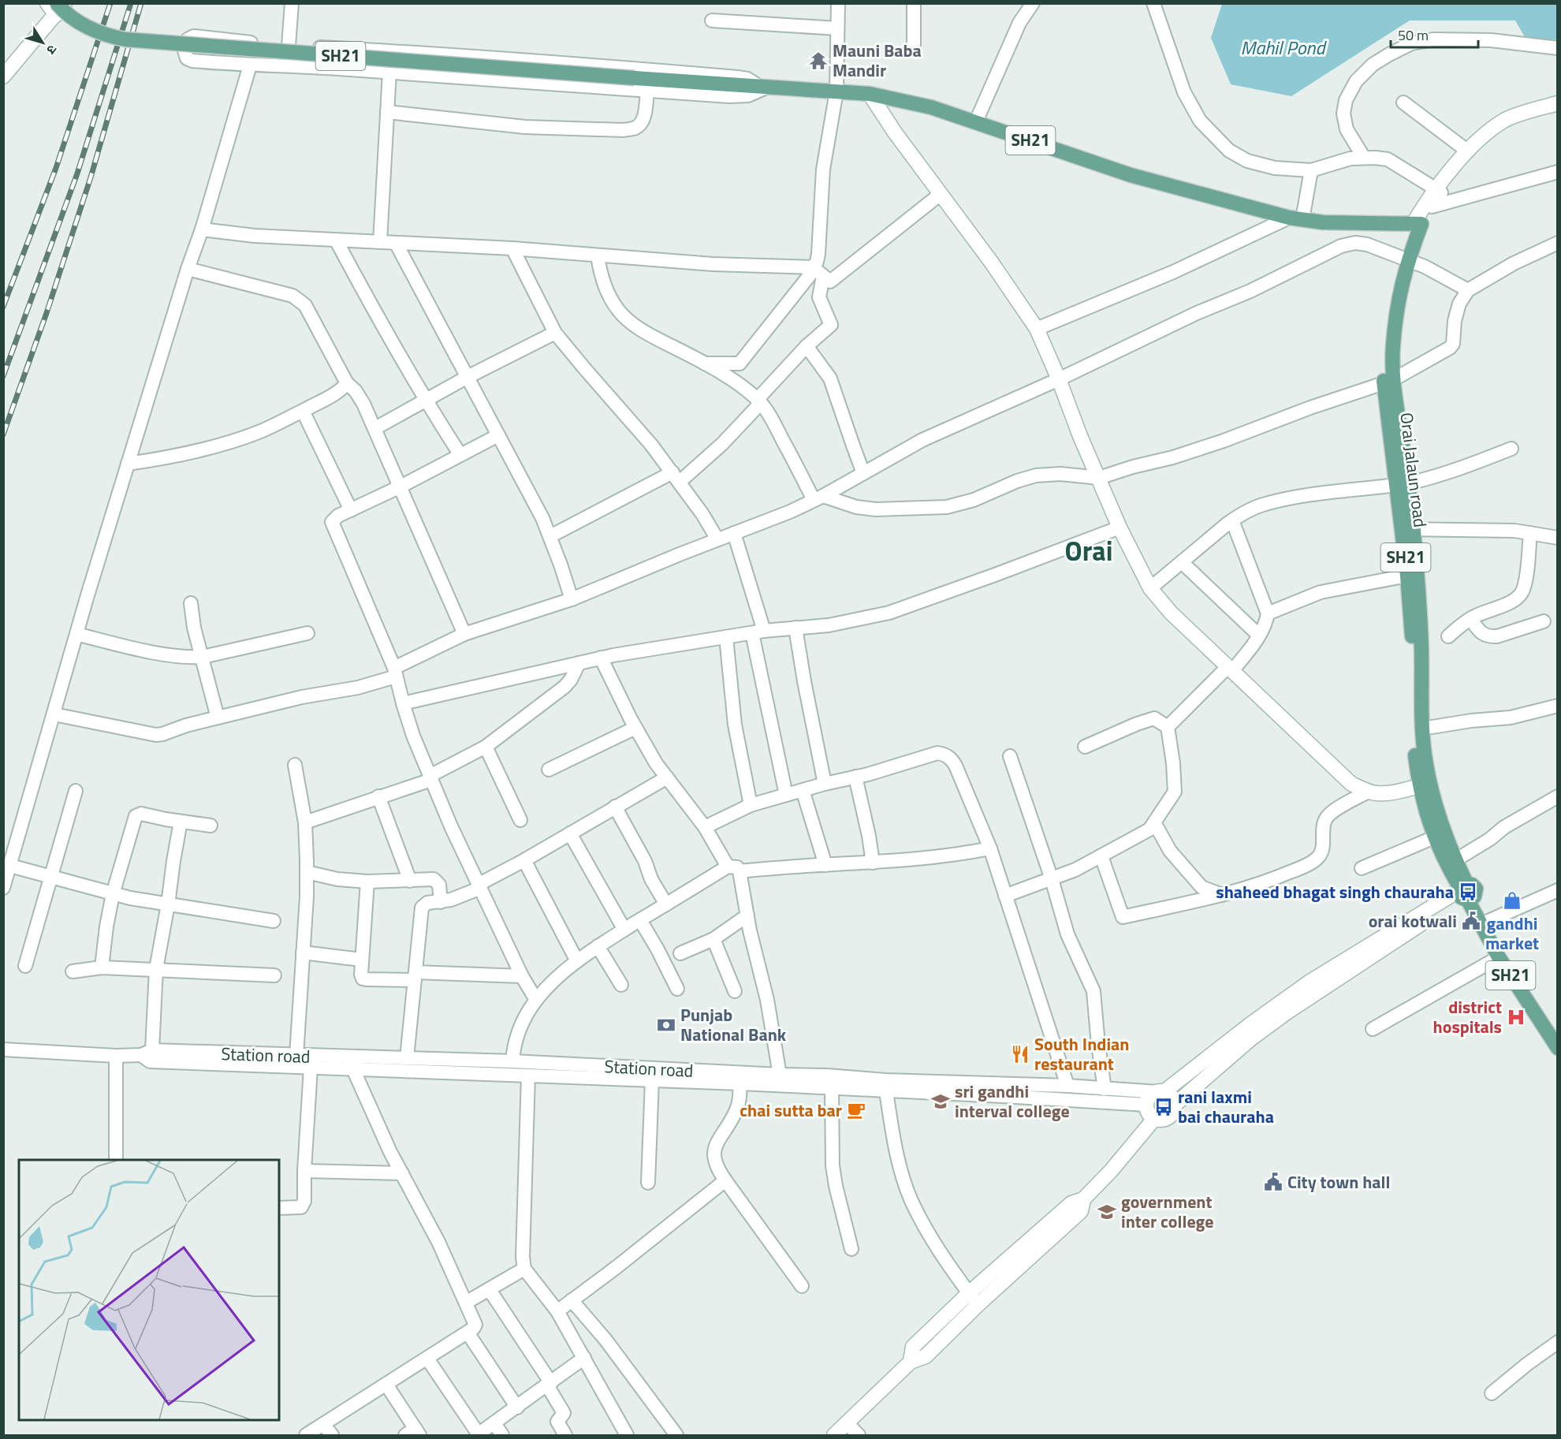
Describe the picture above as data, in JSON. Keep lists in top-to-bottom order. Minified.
{"streets":{"main road":["SH21","Orai Jalaun road"],"street":["Station road"]},"crossings":[["SH21","Orai Jalaun road"]],"districts":["Orai"],"water":["Mahil Pond"],"places":{"temple":["Mauni Baba Mandir"],"bus stop":["shaheed bhagat singh chauraha","rani laxmi bai chauraha"],"shop":["gandhi market"],"public building":["orai kotwali","City town hall"],"hospital":["district hospitals"],"bank":["Punjab National Bank"],"restaurant":["South Indian restaurant"],"school or university":["sri gandhi interval college","government inter college"],"cafe":["chai sutta bar"]},"scale_bar":"50 m","north":"bottom right"}
